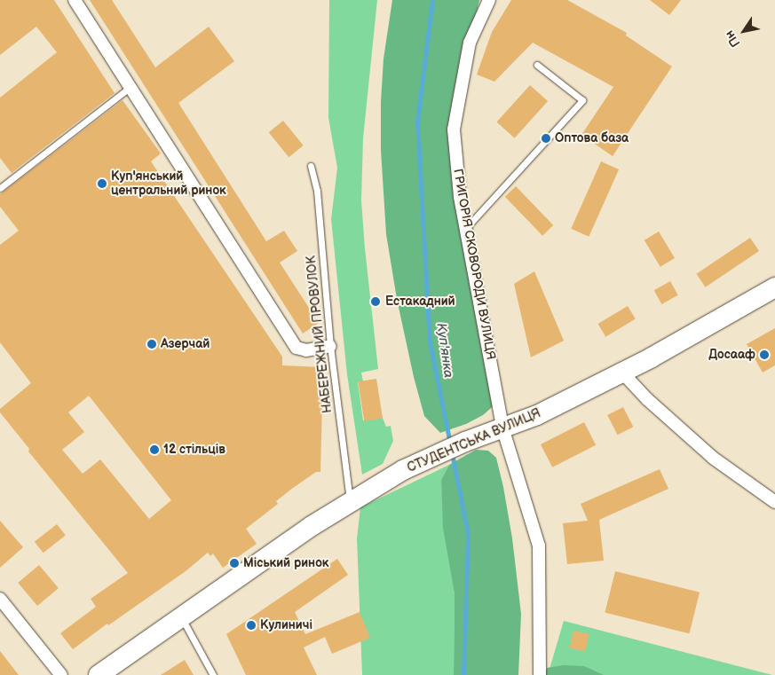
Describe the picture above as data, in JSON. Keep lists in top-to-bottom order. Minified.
{"streets":{"main road":["СТУДЕНТСЬКА ВУЛИЦЯ"],"street":["ГРИГОРІЯ СКОВОРОДИ ВУЛИЦЯ"],"lane":["НАБЕРЕЖНИЙ ПРОВУЛОК"]},"crossings":[["ГРИГОРІЯ СКОВОРОДИ ВУЛИЦЯ","СТУДЕНТСЬКА ВУЛИЦЯ"],["НАБЕРЕЖНИЙ ПРОВУЛОК","СТУДЕНТСЬКА ВУЛИЦЯ"]],"water":["Куп'янка"],"places":["Оптова база","Куп'янський центральний ринок","Естакадний","Азерчай","Досааф","12 стільців","Міський ринок","Кулиничі"],"north":"bottom left"}
